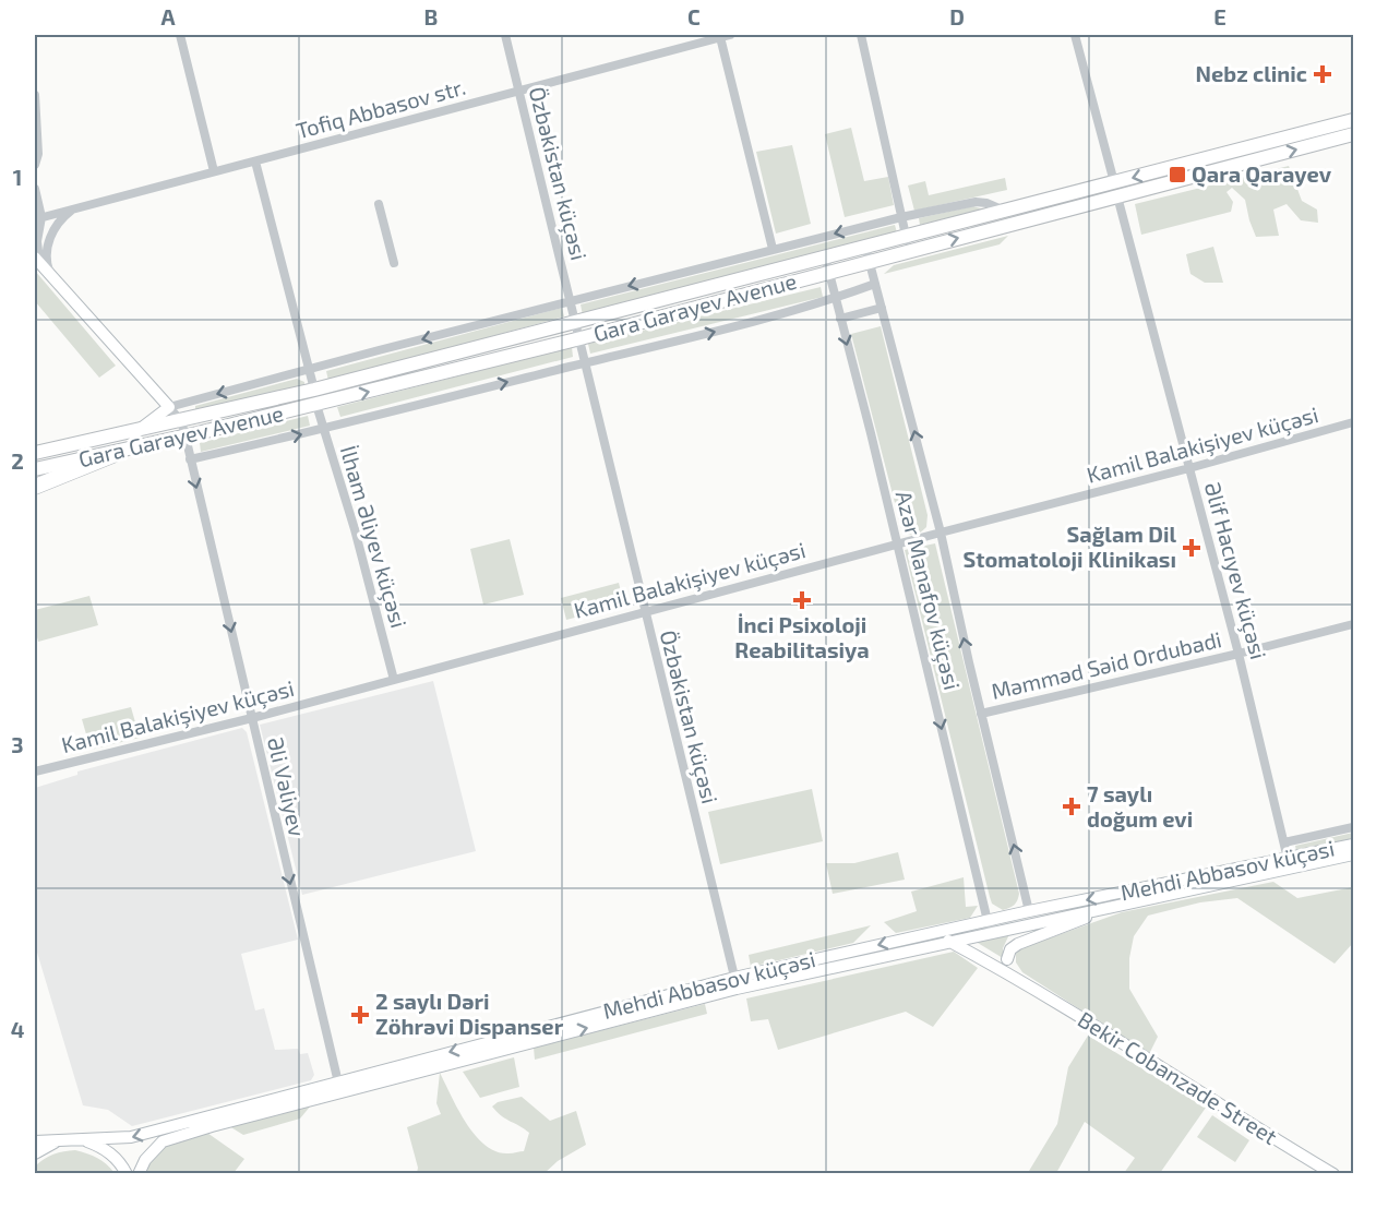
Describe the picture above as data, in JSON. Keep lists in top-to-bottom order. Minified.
{"streets":{"main road":["Gara Garayev Avenue"],"street":["Tofiq Abbasov str.","Özbəkistan küçəsi","Kamil Balakişiyev küçəsi","İlham Əliyev küçəsi","Əlif Hacıyev küçəsi","Azər Manafov küçəsi","Məmməd Səid Ordubadi","Əli Vəliyev","Mehdi Abbasov küçəsi","Bekir Cobanzade Street"]},"crossings":[["Tofiq Abbasov str.","Özbəkistan küçəsi"],["Özbəkistan küçəsi","Gara Garayev Avenue"],["Özbəkistan küçəsi","Kamil Balakişiyev küçəsi"],["Özbəkistan küçəsi","Mehdi Abbasov küçəsi"],["Gara Garayev Avenue","İlham Əliyev küçəsi"],["Gara Garayev Avenue","Əlif Hacıyev küçəsi"],["Gara Garayev Avenue","Azər Manafov küçəsi"],["Gara Garayev Avenue","Əli Vəliyev"],["Kamil Balakişiyev küçəsi","İlham Əliyev küçəsi"],["Kamil Balakişiyev küçəsi","Əlif Hacıyev küçəsi"],["Kamil Balakişiyev küçəsi","Azər Manafov küçəsi"],["Kamil Balakişiyev küçəsi","Əli Vəliyev"],["Əlif Hacıyev küçəsi","Məmməd Səid Ordubadi"],["Əlif Hacıyev küçəsi","Mehdi Abbasov küçəsi"],["Azər Manafov küçəsi","Məmməd Səid Ordubadi"],["Azər Manafov küçəsi","Mehdi Abbasov küçəsi"],["Əli Vəliyev","Mehdi Abbasov küçəsi"]],"one_way":["Əli Vəliyev"],"places":{"health":["Nebz clinic","Sağlam Dil Stomatoloji Klinikası","İnci Psixoloji Reabilitasiya","7 saylı doğum evi","2 saylı Dəri Zöhrəvi Dispanser"],"transit":["Qara Qarayev"]},"grid":{"columns":["A","B","C","D","E"],"rows":["1","2","3","4"]}}
